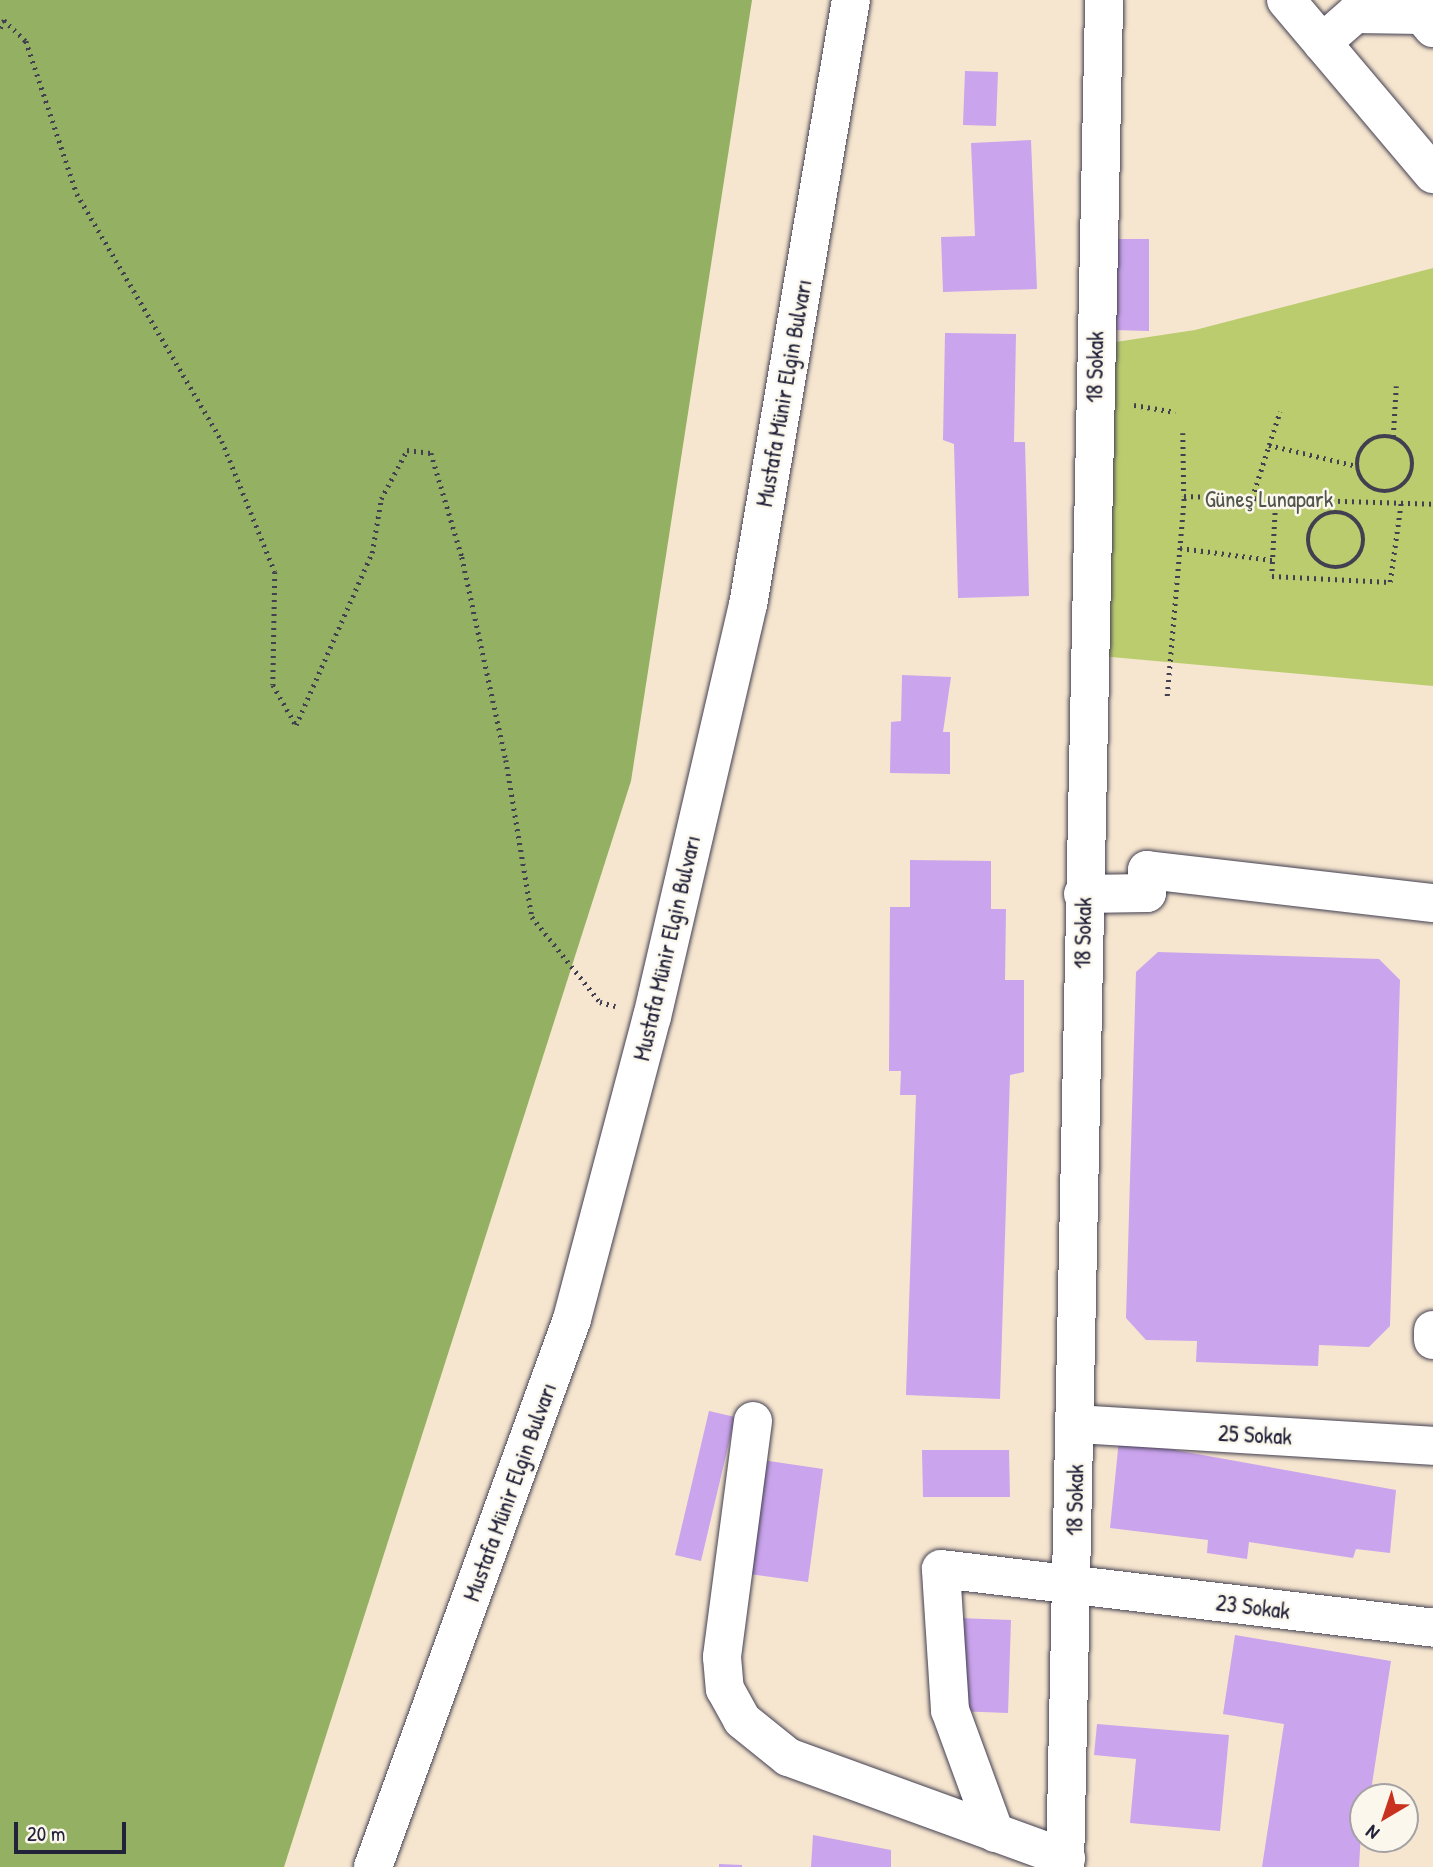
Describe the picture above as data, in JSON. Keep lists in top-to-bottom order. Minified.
{"streets":{"street":["18 Sokak","Mustafa Münir Elgin Bulvarı","25 Sokak","23 Sokak"]},"crossings":[["18 Sokak","25 Sokak"],["18 Sokak","23 Sokak"]],"parks":["Güneş Lunapark"],"scale_bar":"20 m","north":"bottom left"}
